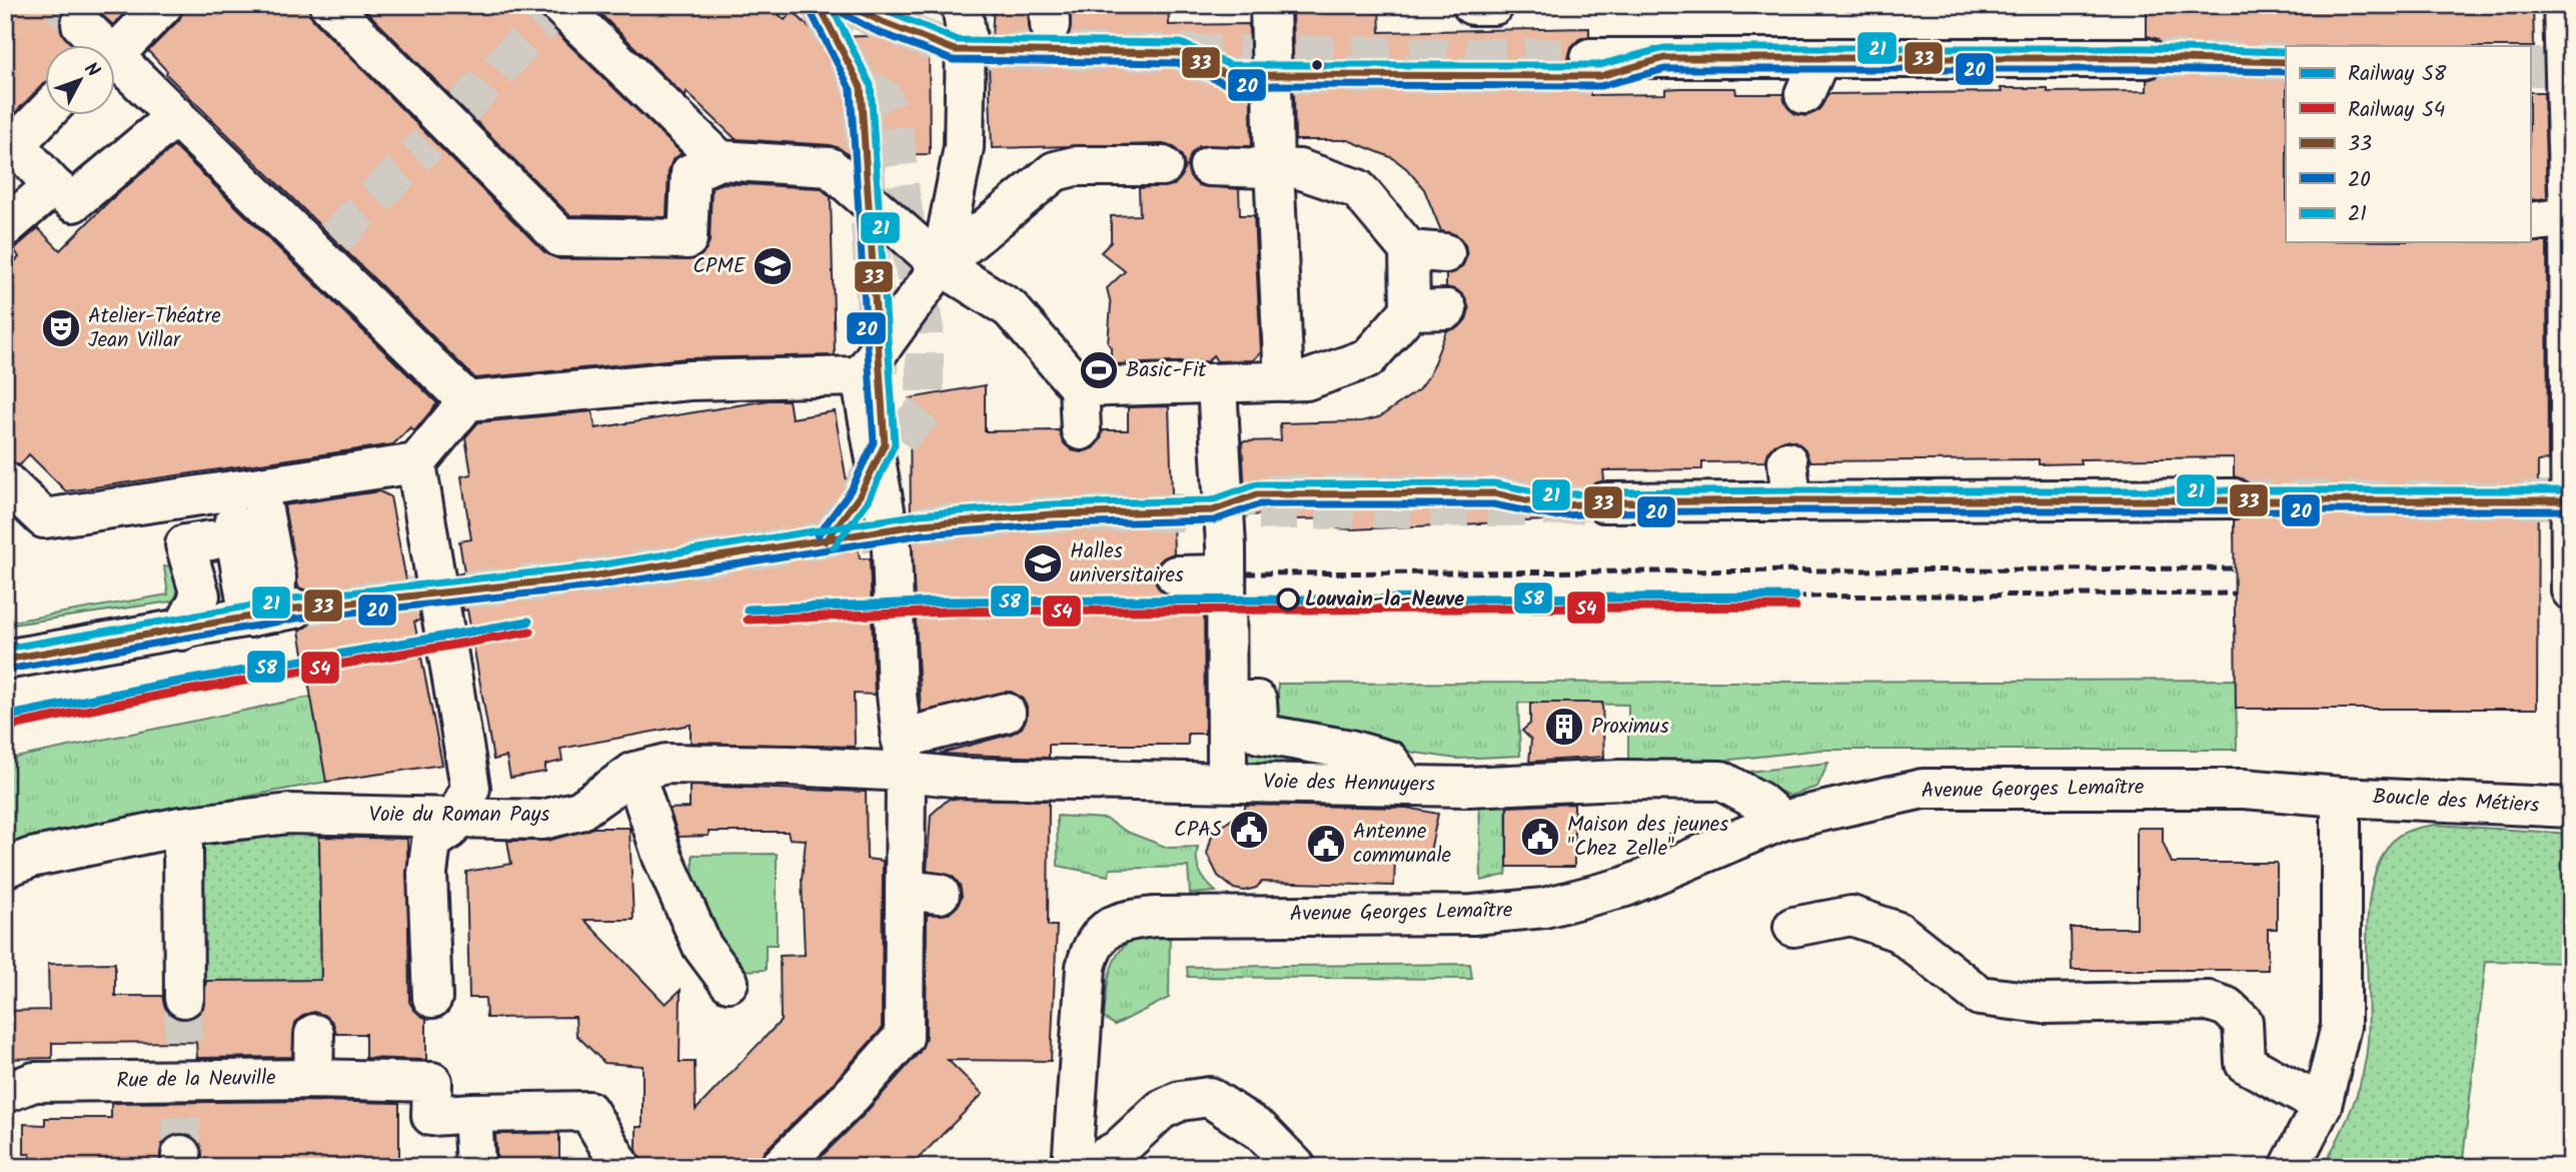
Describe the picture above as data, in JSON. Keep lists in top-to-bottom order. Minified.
{"streets":{"street":["Voie des Hennuyers","Avenue Georges Lemaître","Boucle des Métiers","Voie du Roman Pays","Rue de la Neuville"]},"crossings":[["Voie des Hennuyers","Avenue Georges Lemaître"],["Avenue Georges Lemaître","Boucle des Métiers"]],"places":{"school or university":["CPME","Halles universitaires"],"theatre":["Atelier-Théatre Jean Villar"],"sports":["Basic-Fit"],"other":["Louvain-la-Neuve"],"building":["Proximus"],"public building":["CPAS","Maison des jeunes \"Chez Zelle\"","Antenne communale"]},"lines":["transit line 33","transit line 21","transit line 20","rail line S8","rail line S4"],"legend":["Railway S8","Railway S4","33","20","21"],"north":"top right"}
